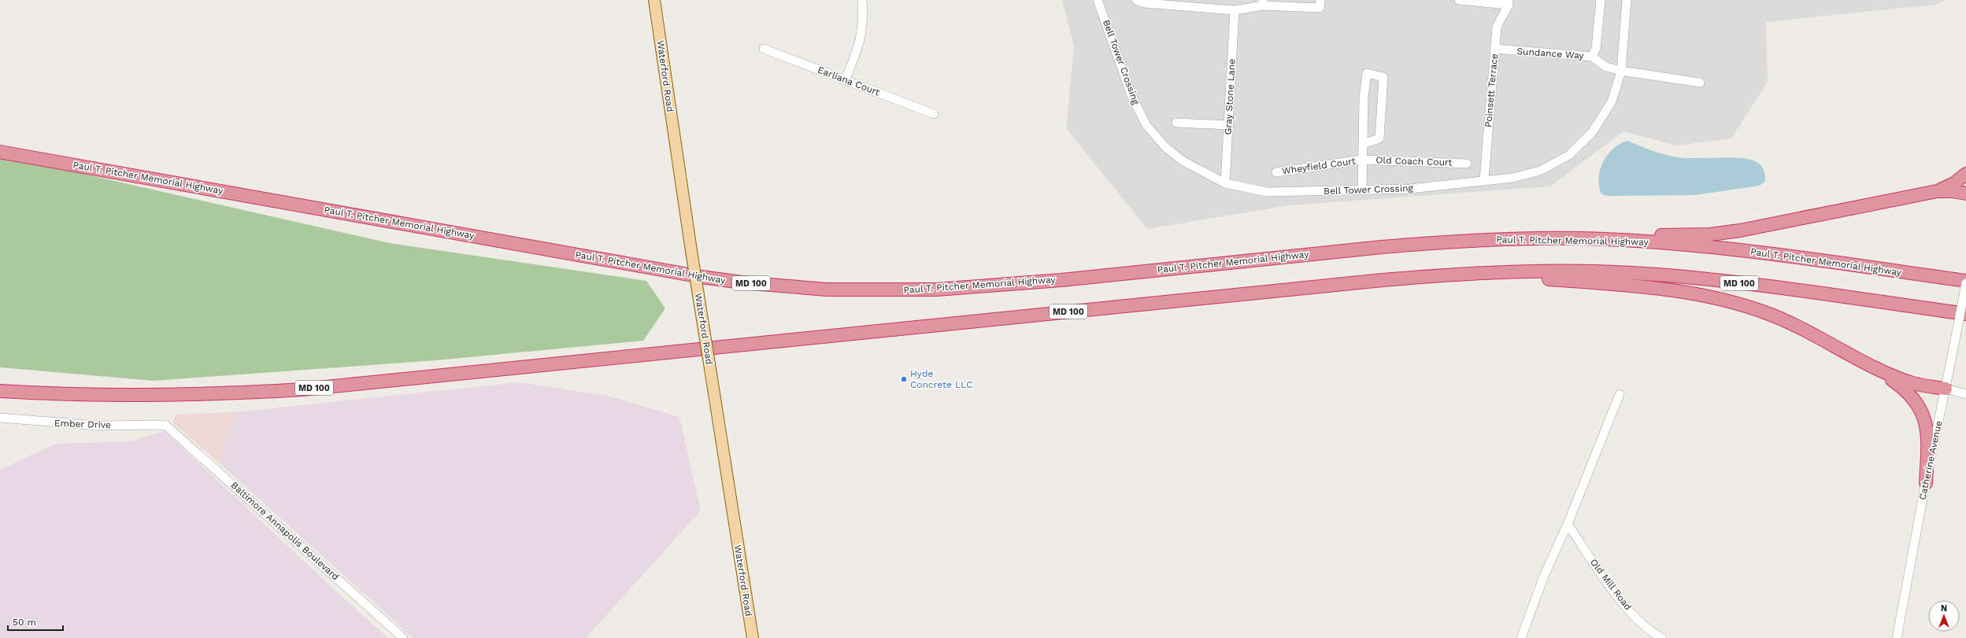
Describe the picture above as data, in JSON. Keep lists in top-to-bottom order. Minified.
{"streets":{"highway":["Paul T. Pitcher Memorial Highway","MD 100"],"main road":["Waterford Road"],"street":["Sundance Way","Bell Tower Crossing","Earliana Court","Poinsett Terrace","Gray Stone Lane","Old Coach Court","Wheyfield Court","Ember Drive","Catherine Avenue","Baltimore Annapolis Boulevard","Old Mill Road"]},"crossings":[["Sundance Way","Bell Tower Crossing"],["Sundance Way","Poinsett Terrace"],["Bell Tower Crossing","Poinsett Terrace"],["Bell Tower Crossing","Gray Stone Lane"],["Old Coach Court","Wheyfield Court"],["Paul T. Pitcher Memorial Highway","Catherine Avenue"],["Ember Drive","Baltimore Annapolis Boulevard"]],"places":["Hyde Concrete LLC"],"scale_bar":"50 m","north":"top"}
